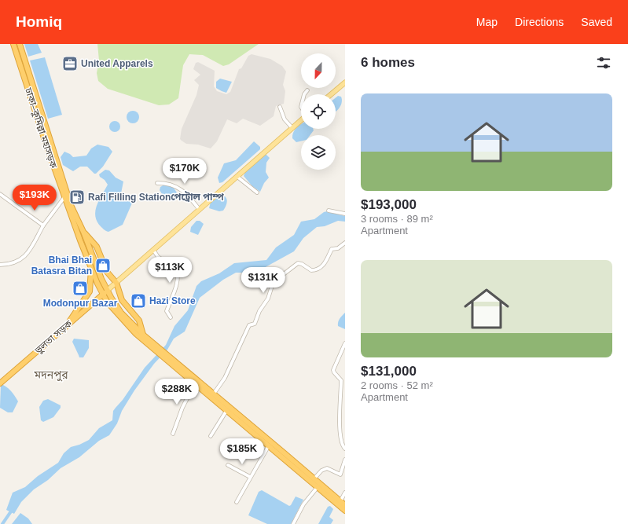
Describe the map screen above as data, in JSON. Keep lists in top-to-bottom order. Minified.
{"streets":{"highway":["ঢাকা–কুমিল্লা মহাসড়ক","ভুলতা সড়ক"]},"crossings":[["ঢাকা–কুমিল্লা মহাসড়ক","ভুলতা সড়ক"]],"districts":["মদনপুর"],"places":{"office":["United Apparels"],"fuel station":["Rafi Filling Stationপেট্রোল পাম্প"],"shop":["Bhai Bhai Batasra Bitan","Modonpur Bazar","Hazi Store"]},"north":"bottom","page":{"header":"Homiq","nav":["Map","Directions","Saved"],"heading":"6 homes","list":[{"name":"$193,000","note":"3 rooms · 89 m² · Apartment"},{"name":"$131,000","note":"2 rooms · 52 m² · Apartment"}],"price":["$170K","$193K","$113K","$131K","$288K","$185K"]}}
